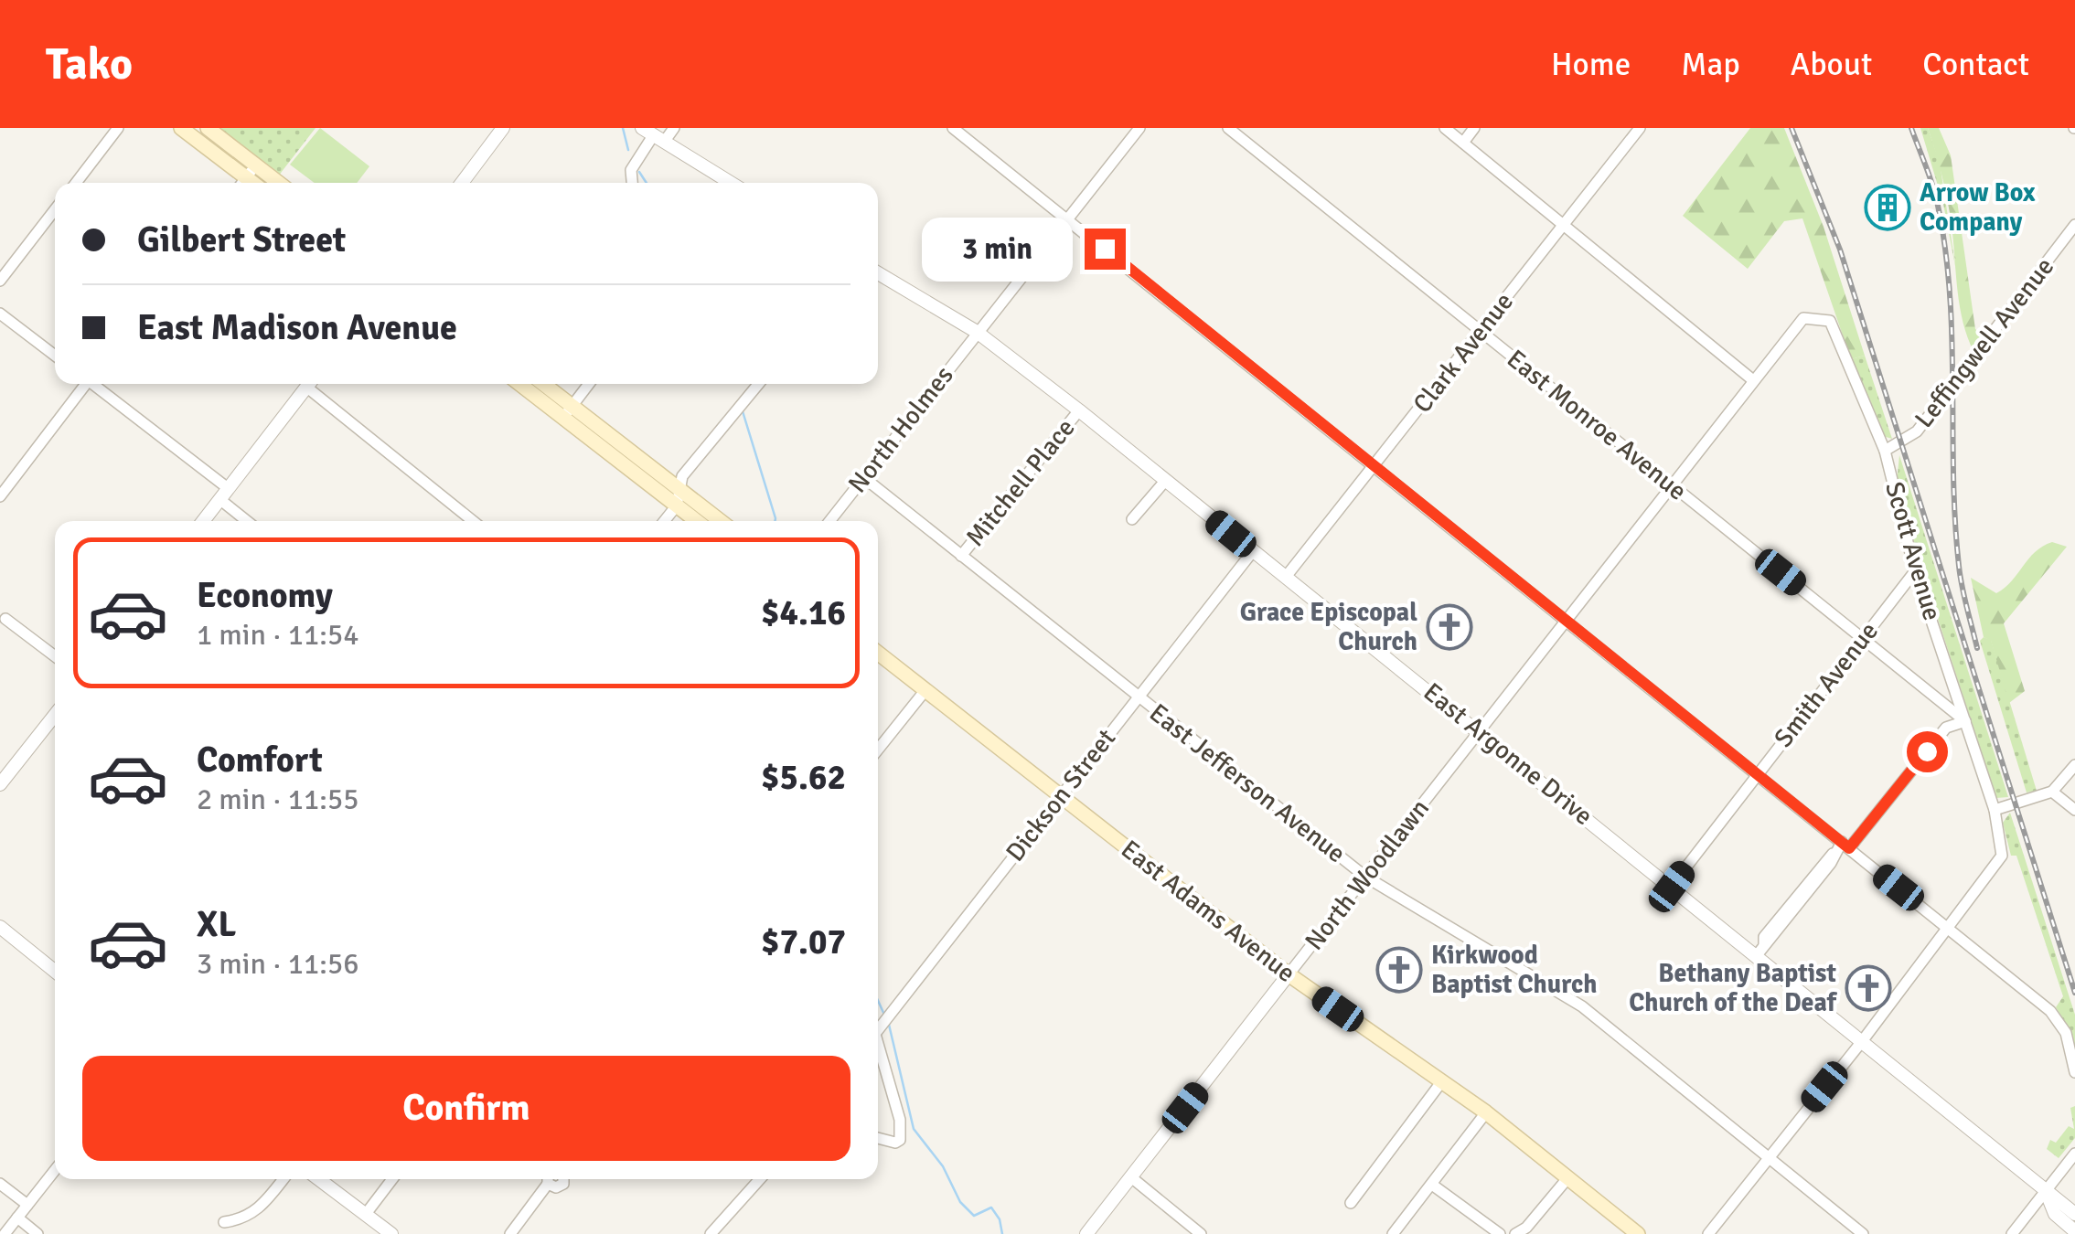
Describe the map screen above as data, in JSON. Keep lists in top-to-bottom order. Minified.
{"streets":{"main road":["East Adams Avenue"],"street":["Leffingwell Avenue","Clark Avenue","East Monroe Avenue","North Holmes","Mitchell Place","Scott Avenue","Smith Avenue","East Argonne Drive","East Jefferson Avenue","Dickson Street","North Woodlawn"]},"crossings":[["Leffingwell Avenue","Scott Avenue"],["Clark Avenue","East Monroe Avenue"],["Clark Avenue","East Argonne Drive"],["East Monroe Avenue","Scott Avenue"],["East Monroe Avenue","Smith Avenue"],["East Monroe Avenue","North Woodlawn"],["North Holmes","East Argonne Drive"],["North Holmes","East Jefferson Avenue"],["Mitchell Place","East Argonne Drive"],["Mitchell Place","East Jefferson Avenue"],["Scott Avenue","Smith Avenue"],["Scott Avenue","East Argonne Drive"],["Scott Avenue","East Jefferson Avenue"],["Scott Avenue","North Woodlawn"],["Smith Avenue","East Argonne Drive"],["East Argonne Drive","Dickson Street"],["East Argonne Drive","North Woodlawn"],["East Jefferson Avenue","Dickson Street"],["East Jefferson Avenue","North Woodlawn"],["Dickson Street","East Adams Avenue"],["North Woodlawn","East Adams Avenue"]],"places":{"building":["Arrow Box Company"],"church":["Grace Episcopal Church","Kirkwood Baptist Church","Bethany Baptist Church of the Deaf"]},"page":{"header":"Tako","nav":["Home","Map","About","Contact"],"banner":["Gilbert Street","East Madison Avenue"],"bubble":"3 min","list":[{"name":"Economy","note":"1 min · 11:54","value":"$4.16"},{"name":"Comfort","note":"2 min · 11:55","value":"$5.62"},{"name":"XL","note":"3 min · 11:56","value":"$7.07"}],"buttons":"Confirm"}}
